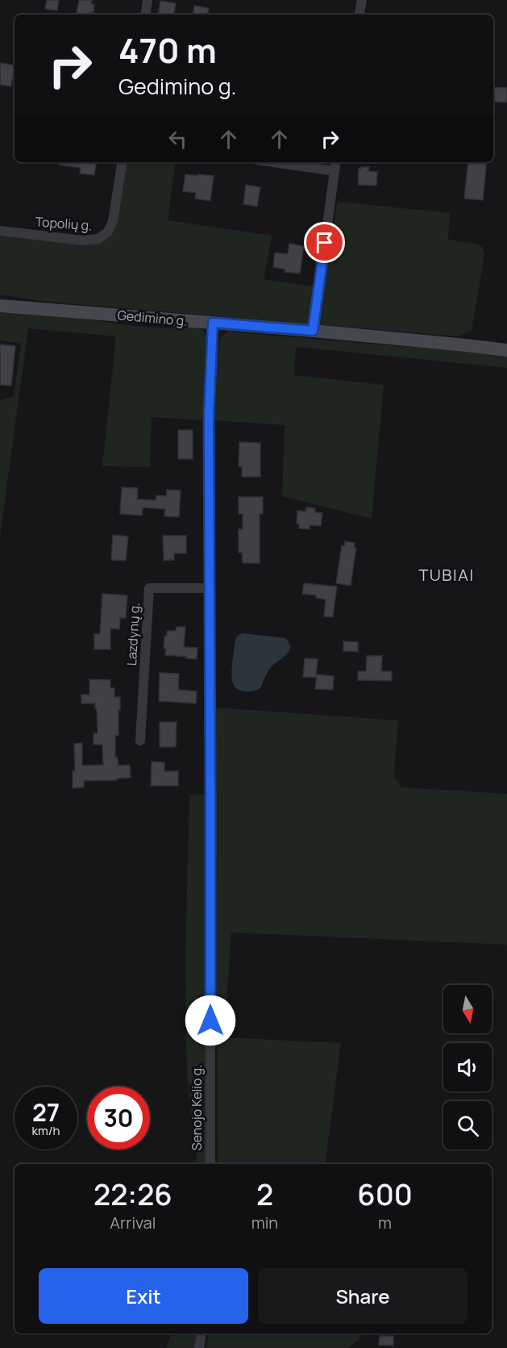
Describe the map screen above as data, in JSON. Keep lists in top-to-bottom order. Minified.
{"streets":{"main road":["Gedimino g."],"street":["Topolių g.","Lazdynų g.","Senojo Kelio g."]},"crossings":[["Gedimino g.","Senojo Kelio g."],["Lazdynų g.","Senojo Kelio g."]],"districts":["TUBIAI"],"north":"bottom","page":{"turn":["470 m","Gedimino g."],"speed":"27 km/h","limit":"30","eta":["22:26","Arrival","2","min","600","m"],"buttons":["Exit","Share"]}}
